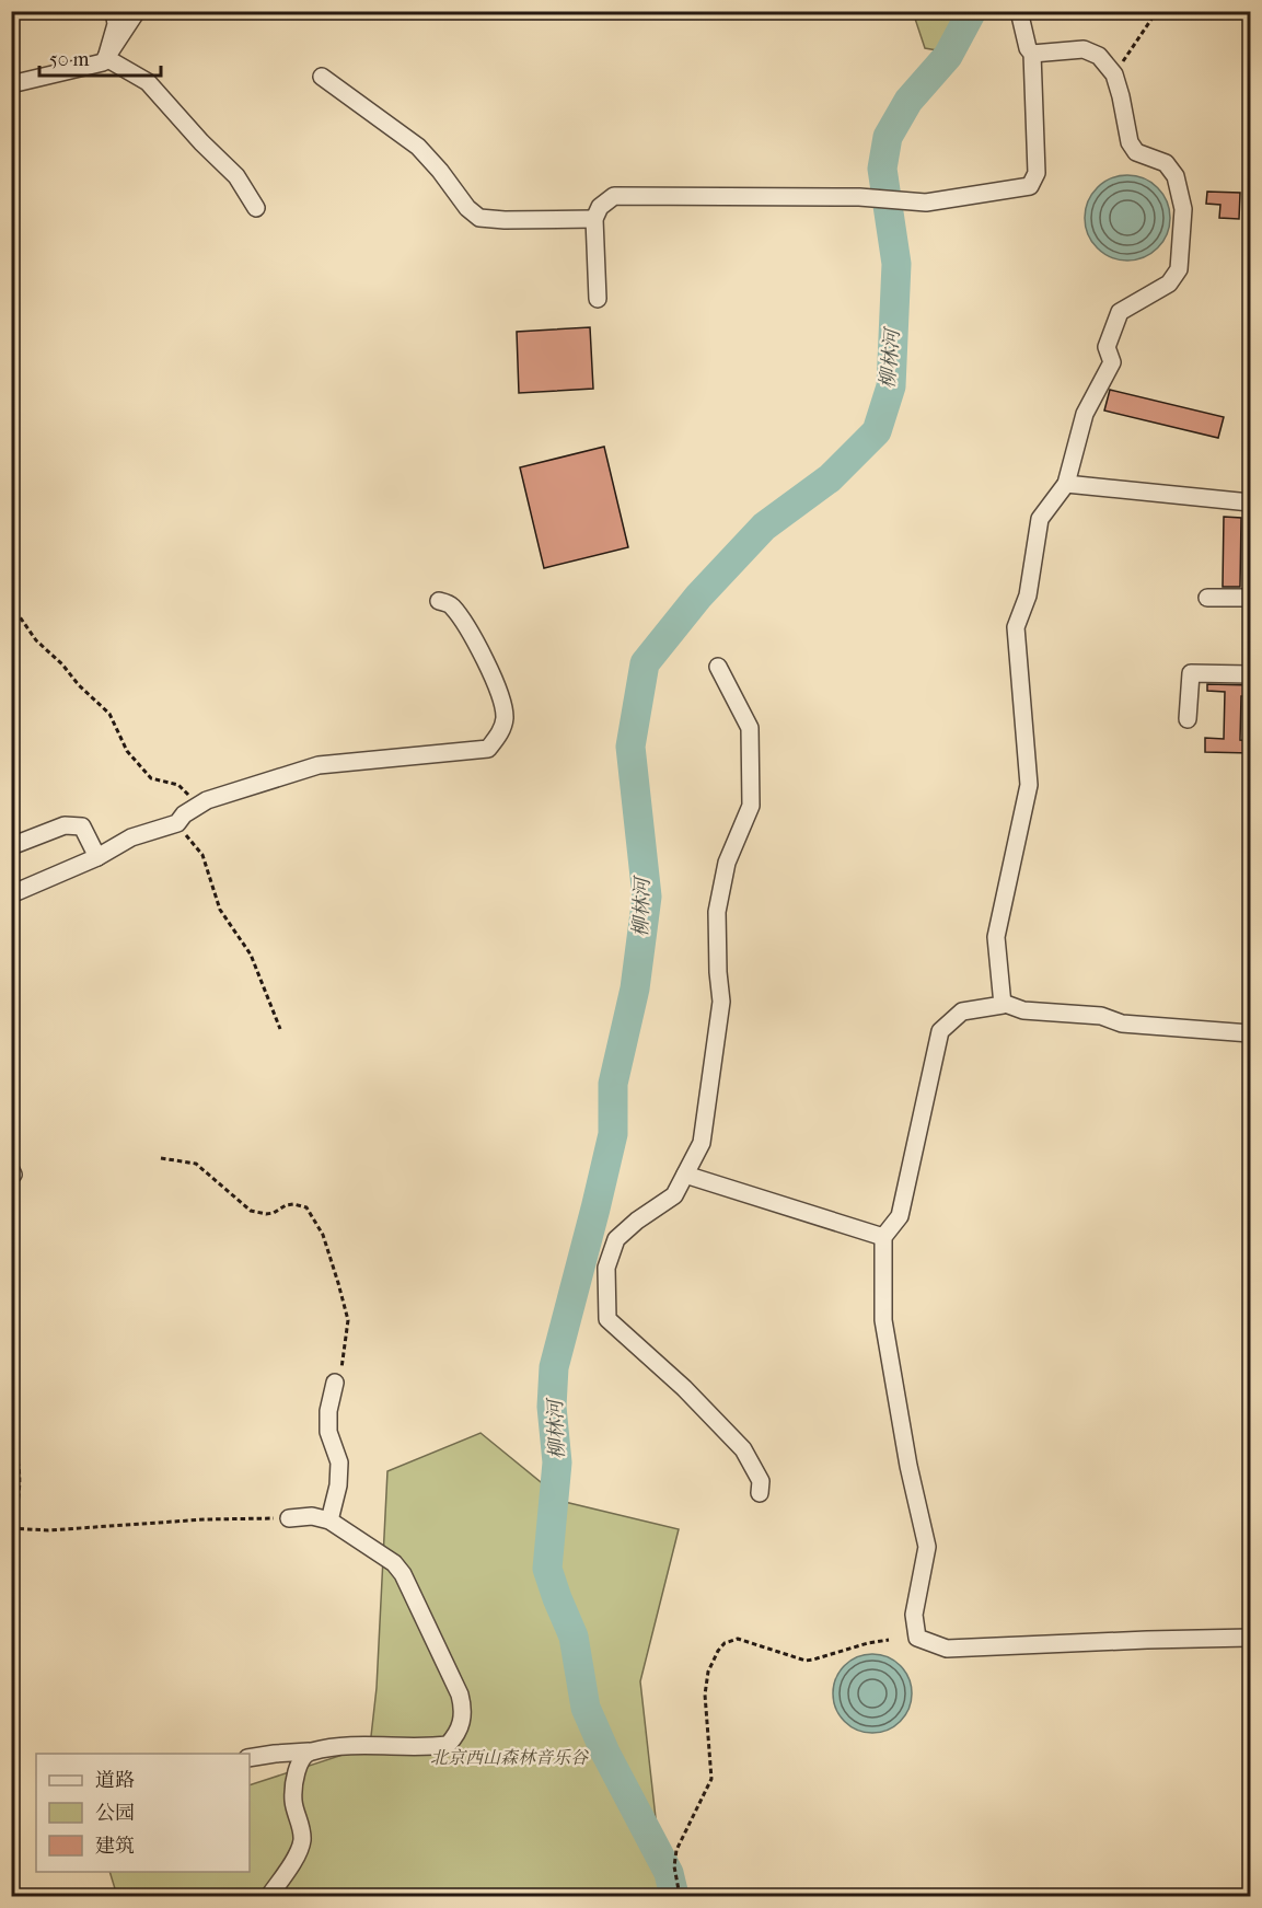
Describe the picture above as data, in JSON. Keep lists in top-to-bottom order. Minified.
{"water":["柳林河"],"parks":["北京西山森林音乐谷"],"legend":["道路","公园","建筑"],"scale_bar":"50 m"}
